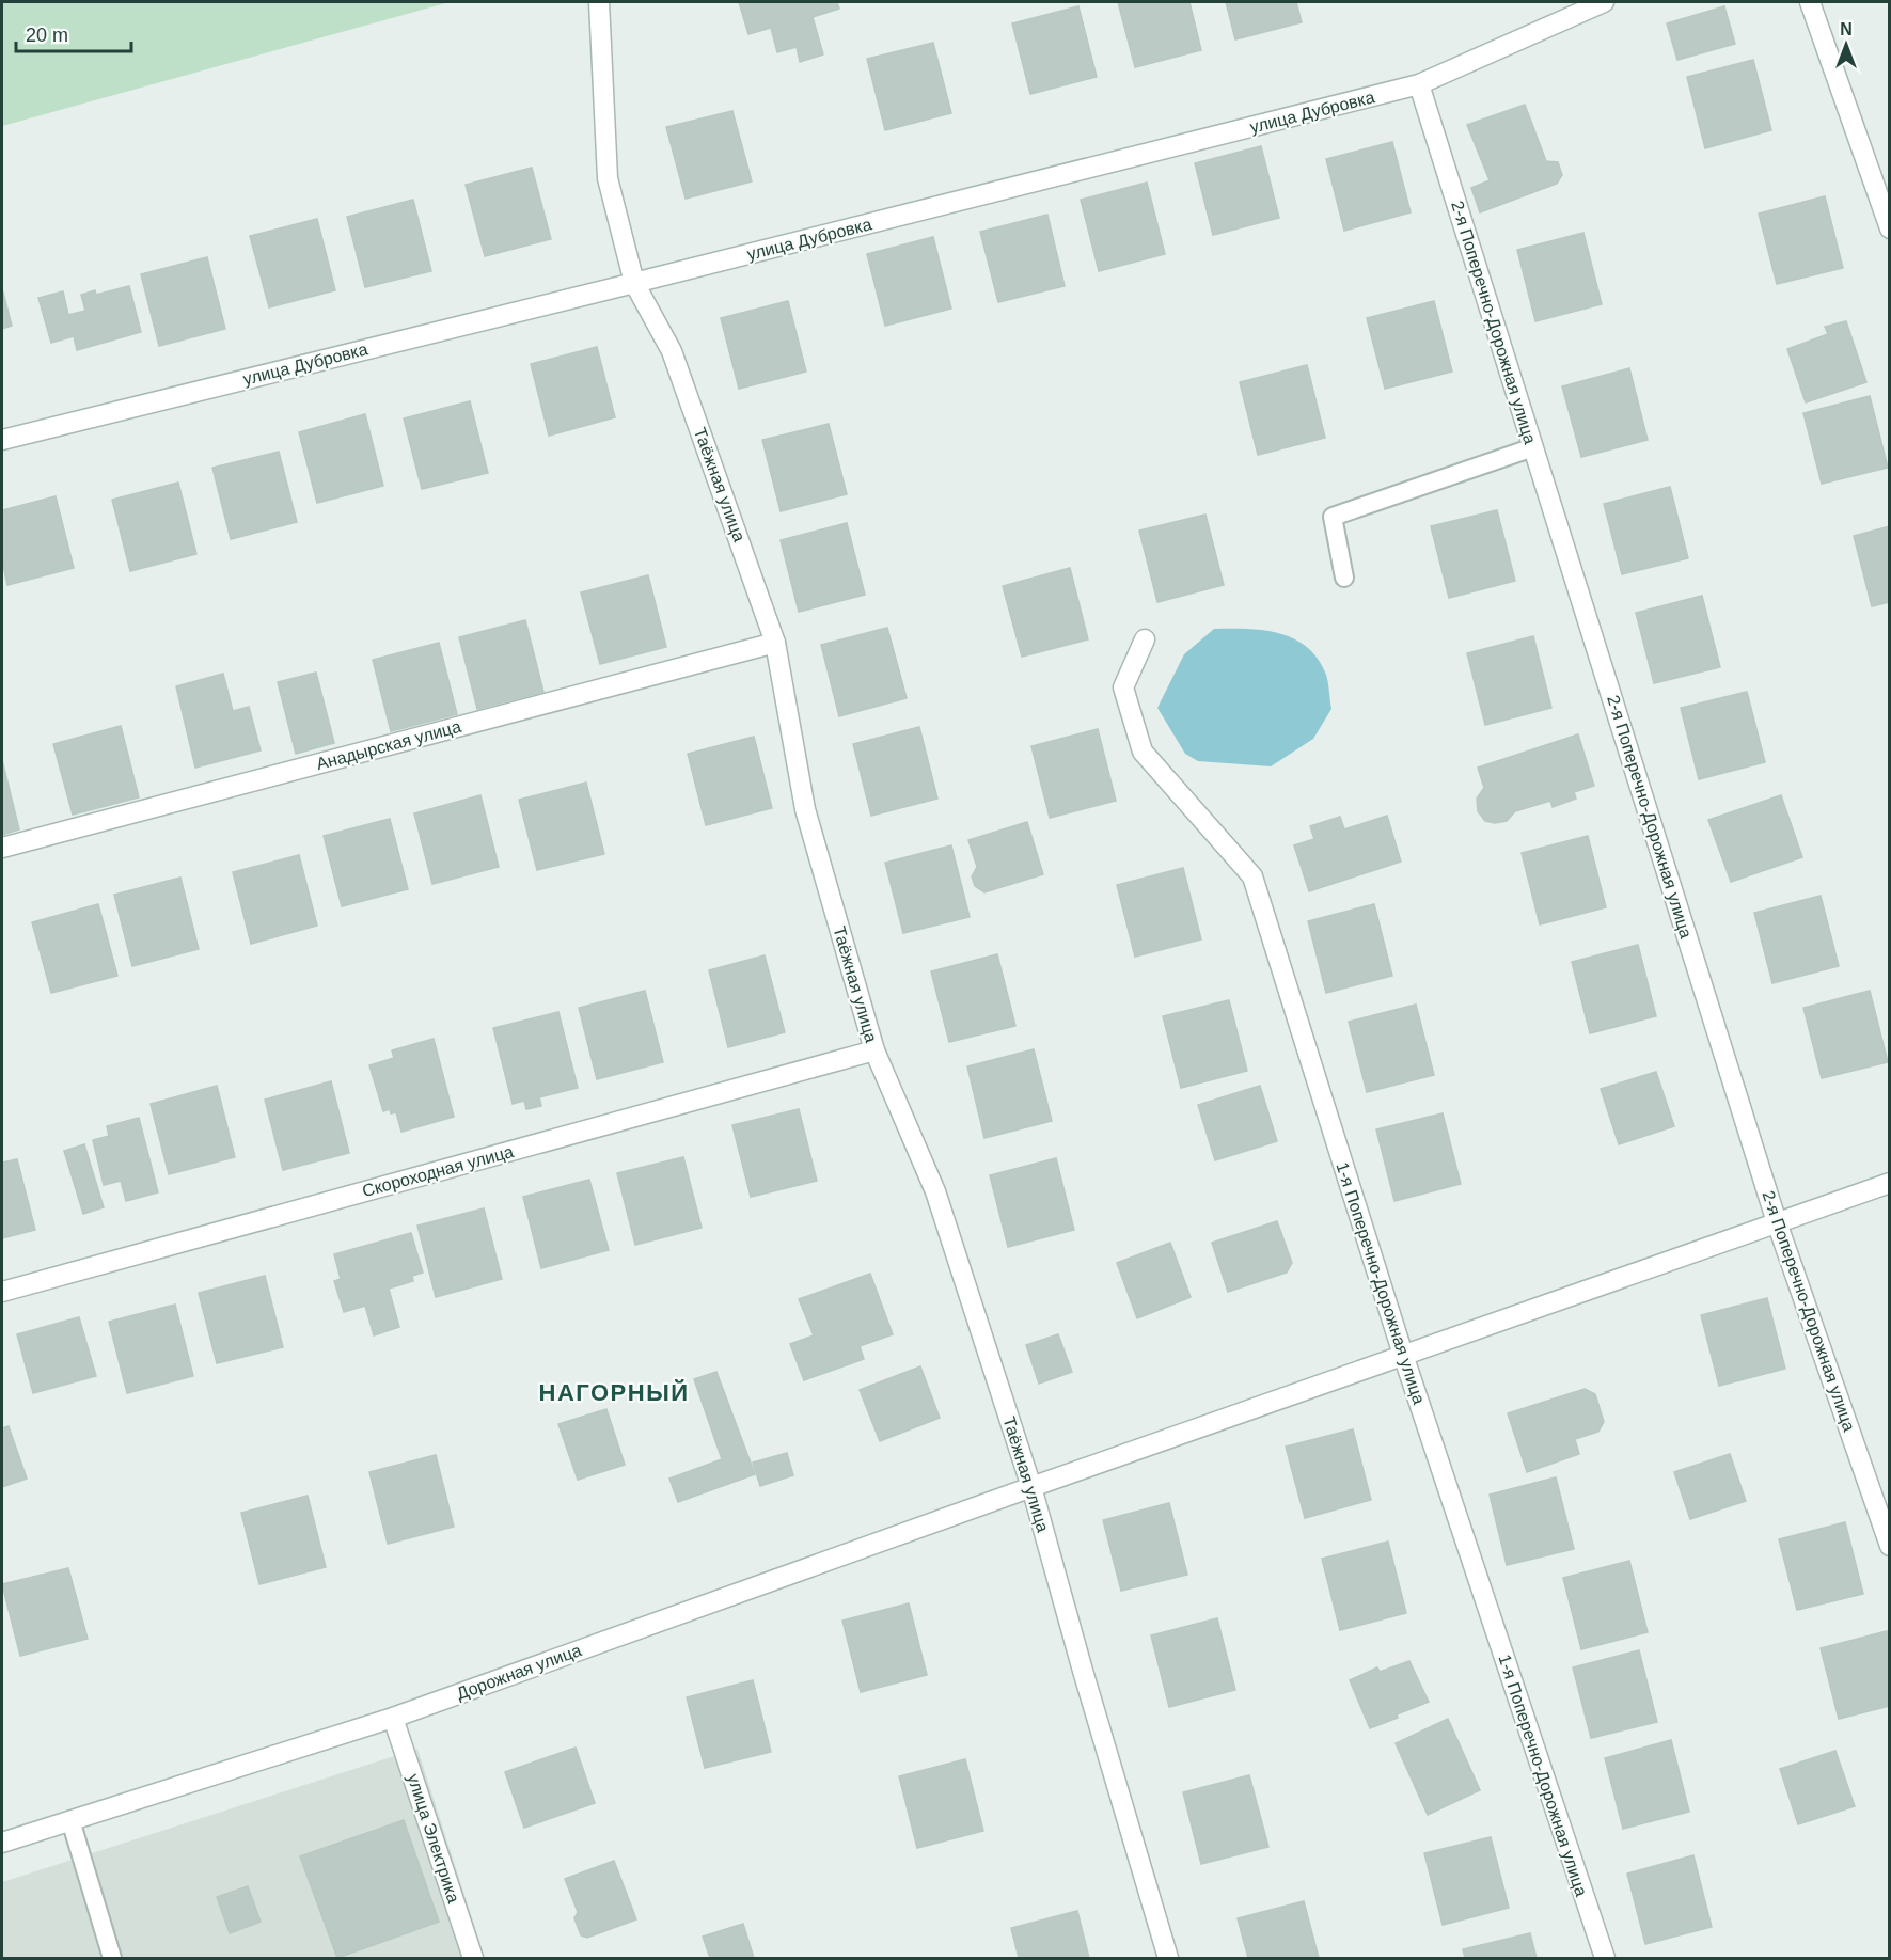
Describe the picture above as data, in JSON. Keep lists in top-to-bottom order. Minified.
{"streets":{"street":["улица Дубровка","2-я Поперечно-Дорожная улица","Таёжная улица","Анадырская улица","Скороходная улица","1-я Поперечно-Дорожная улица","Дорожная улица","улица Электрика"]},"crossings":[["улица Дубровка","2-я Поперечно-Дорожная улица"],["улица Дубровка","Таёжная улица"],["2-я Поперечно-Дорожная улица","Дорожная улица"],["Таёжная улица","Анадырская улица"],["Таёжная улица","Скороходная улица"],["Таёжная улица","Дорожная улица"],["1-я Поперечно-Дорожная улица","Дорожная улица"],["Дорожная улица","улица Электрика"]],"districts":["НАГОРНЫЙ"],"scale_bar":"20 m","north":"top"}
